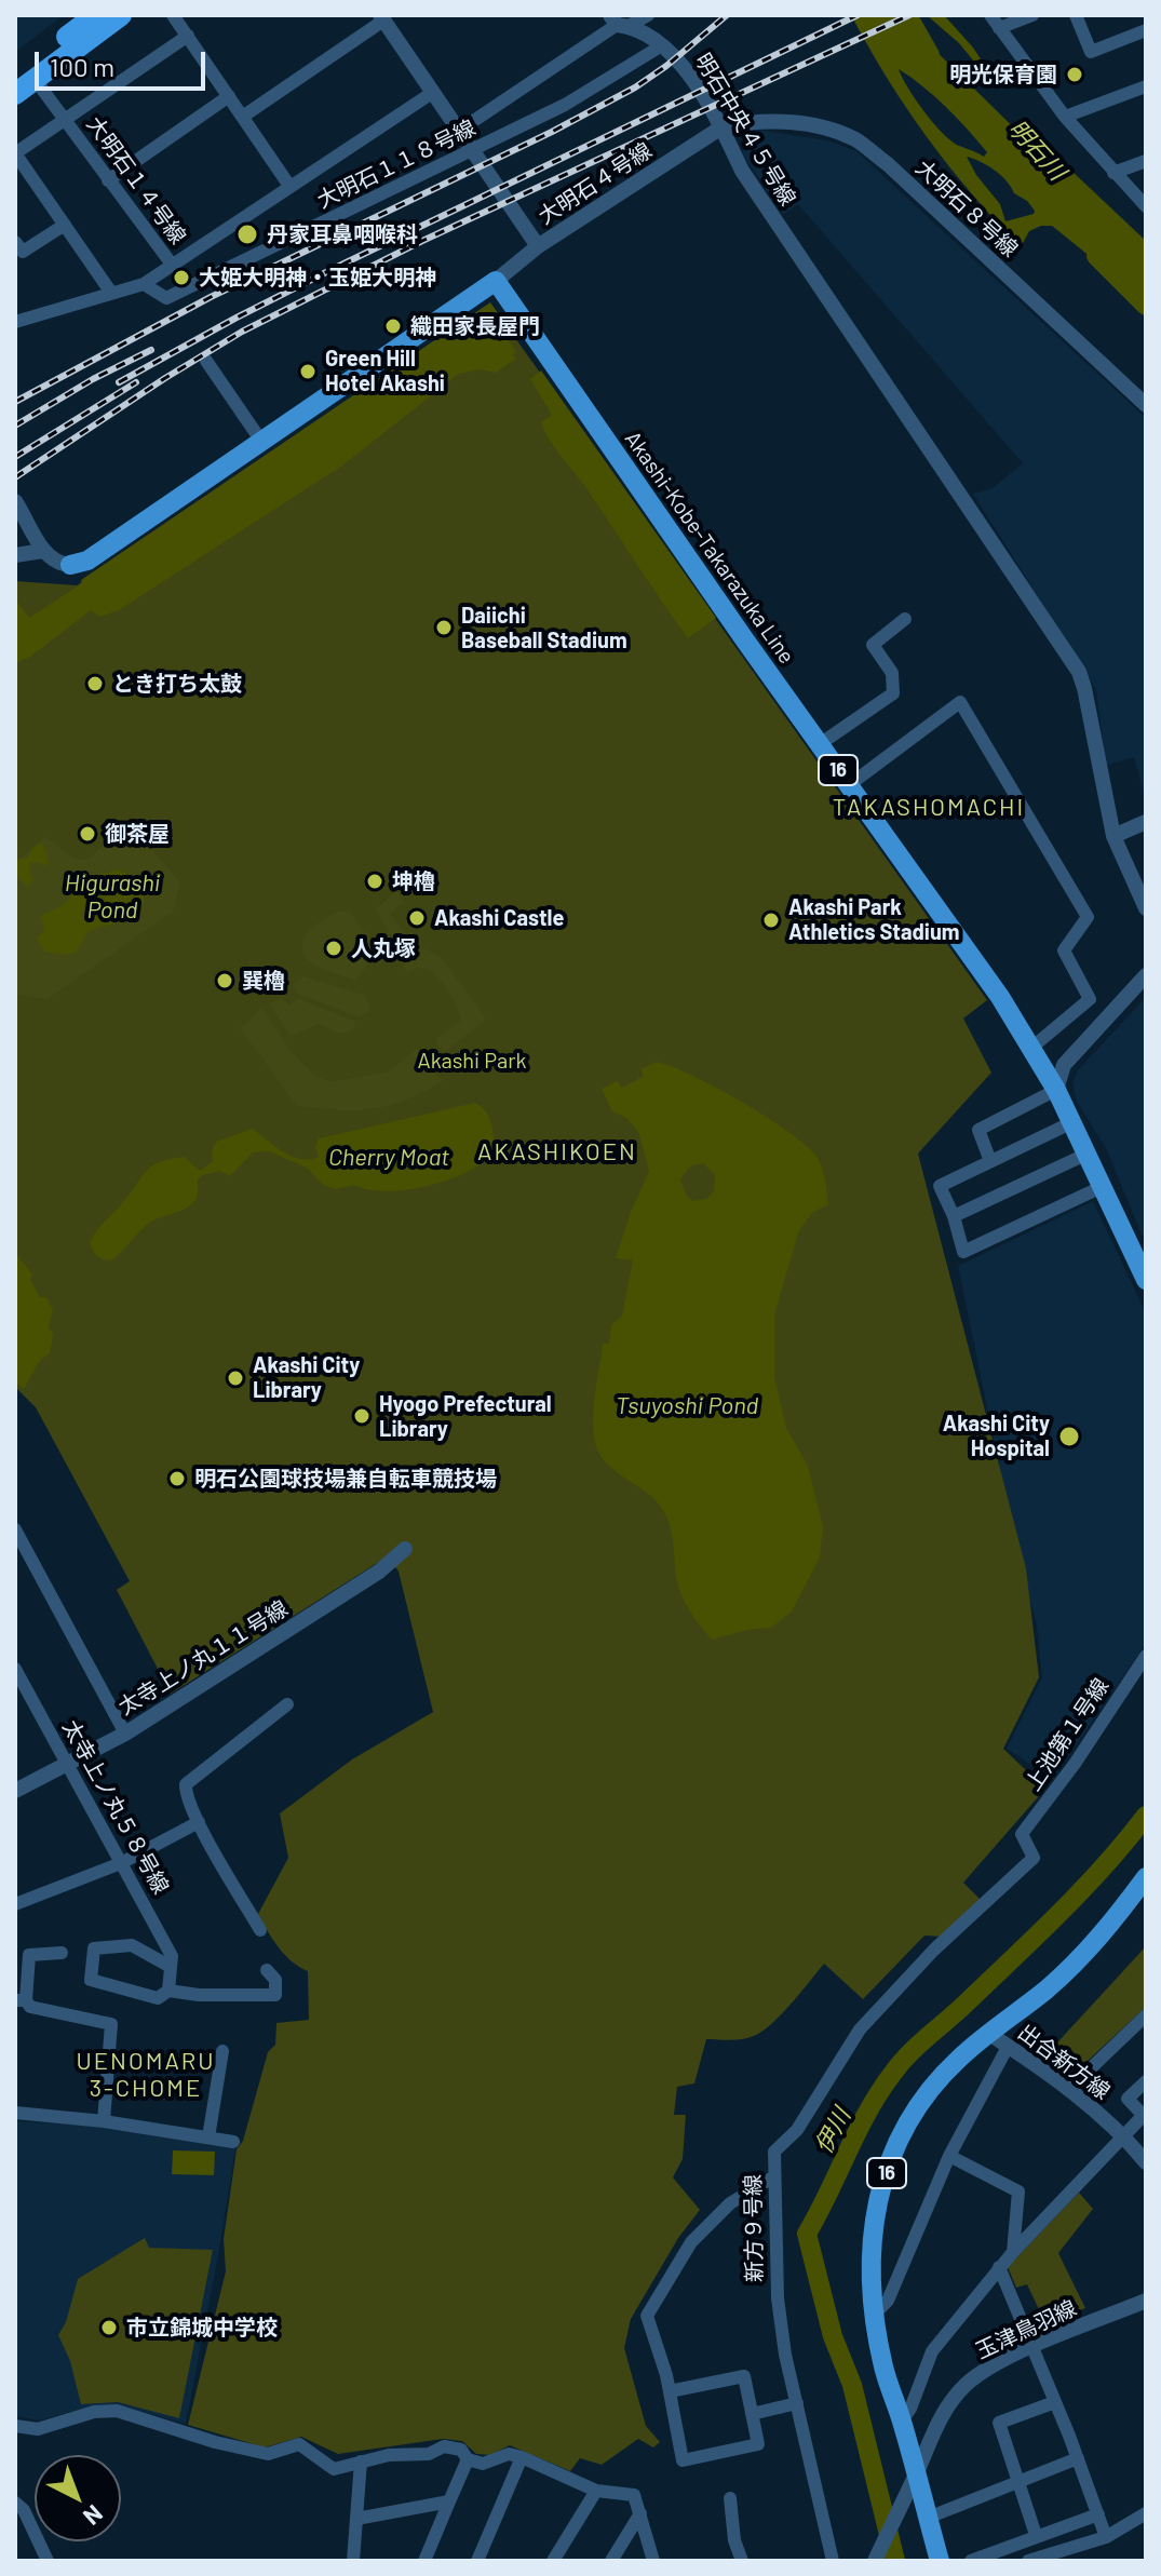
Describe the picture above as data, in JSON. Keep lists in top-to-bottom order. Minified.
{"streets":{"main road":["Akashi-Kobe-Takarazuka Line","16"],"street":["明石中央４５号線","大明石１１８号線","大明石１４号線","大明石４号線","大明石８号線","太寺上ノ丸１１号線","上池第１号線","太寺上ノ丸５８号線","出合新方線","新方９号線","玉津鳥羽線"]},"crossings":[["明石中央４５号線","大明石１１８号線"],["明石中央４５号線","大明石４号線"],["明石中央４５号線","大明石８号線"],["大明石４号線","大明石８号線"],["大明石４号線","Akashi-Kobe-Takarazuka Line"],["16","出合新方線"],["16","玉津鳥羽線"],["太寺上ノ丸１１号線","太寺上ノ丸５８号線"],["上池第１号線","新方９号線"]],"districts":["TAKASHOMACHI","AKASHIKOEN","UENOMARU 3-CHOME"],"water":["明石川","Higurashi Pond","Cherry Moat","Tsuyoshi Pond","伊川"],"parks":["Akashi Park"],"places":["明光保育園","丹家耳鼻咽喉科","大姫大明神・玉姫大明神","織田家長屋門","Green Hill Hotel Akashi","Daiichi Baseball Stadium","とき打ち太鼓","御茶屋","坤櫓","Akashi Castle","Akashi Park Athletics Stadium","人丸塚","巽櫓","Akashi City Library","Hyogo Prefectural Library","Akashi City Hospital","明石公園球技場兼自転車競技場","市立錦城中学校"],"scale_bar":"100 m","north":"bottom right"}
